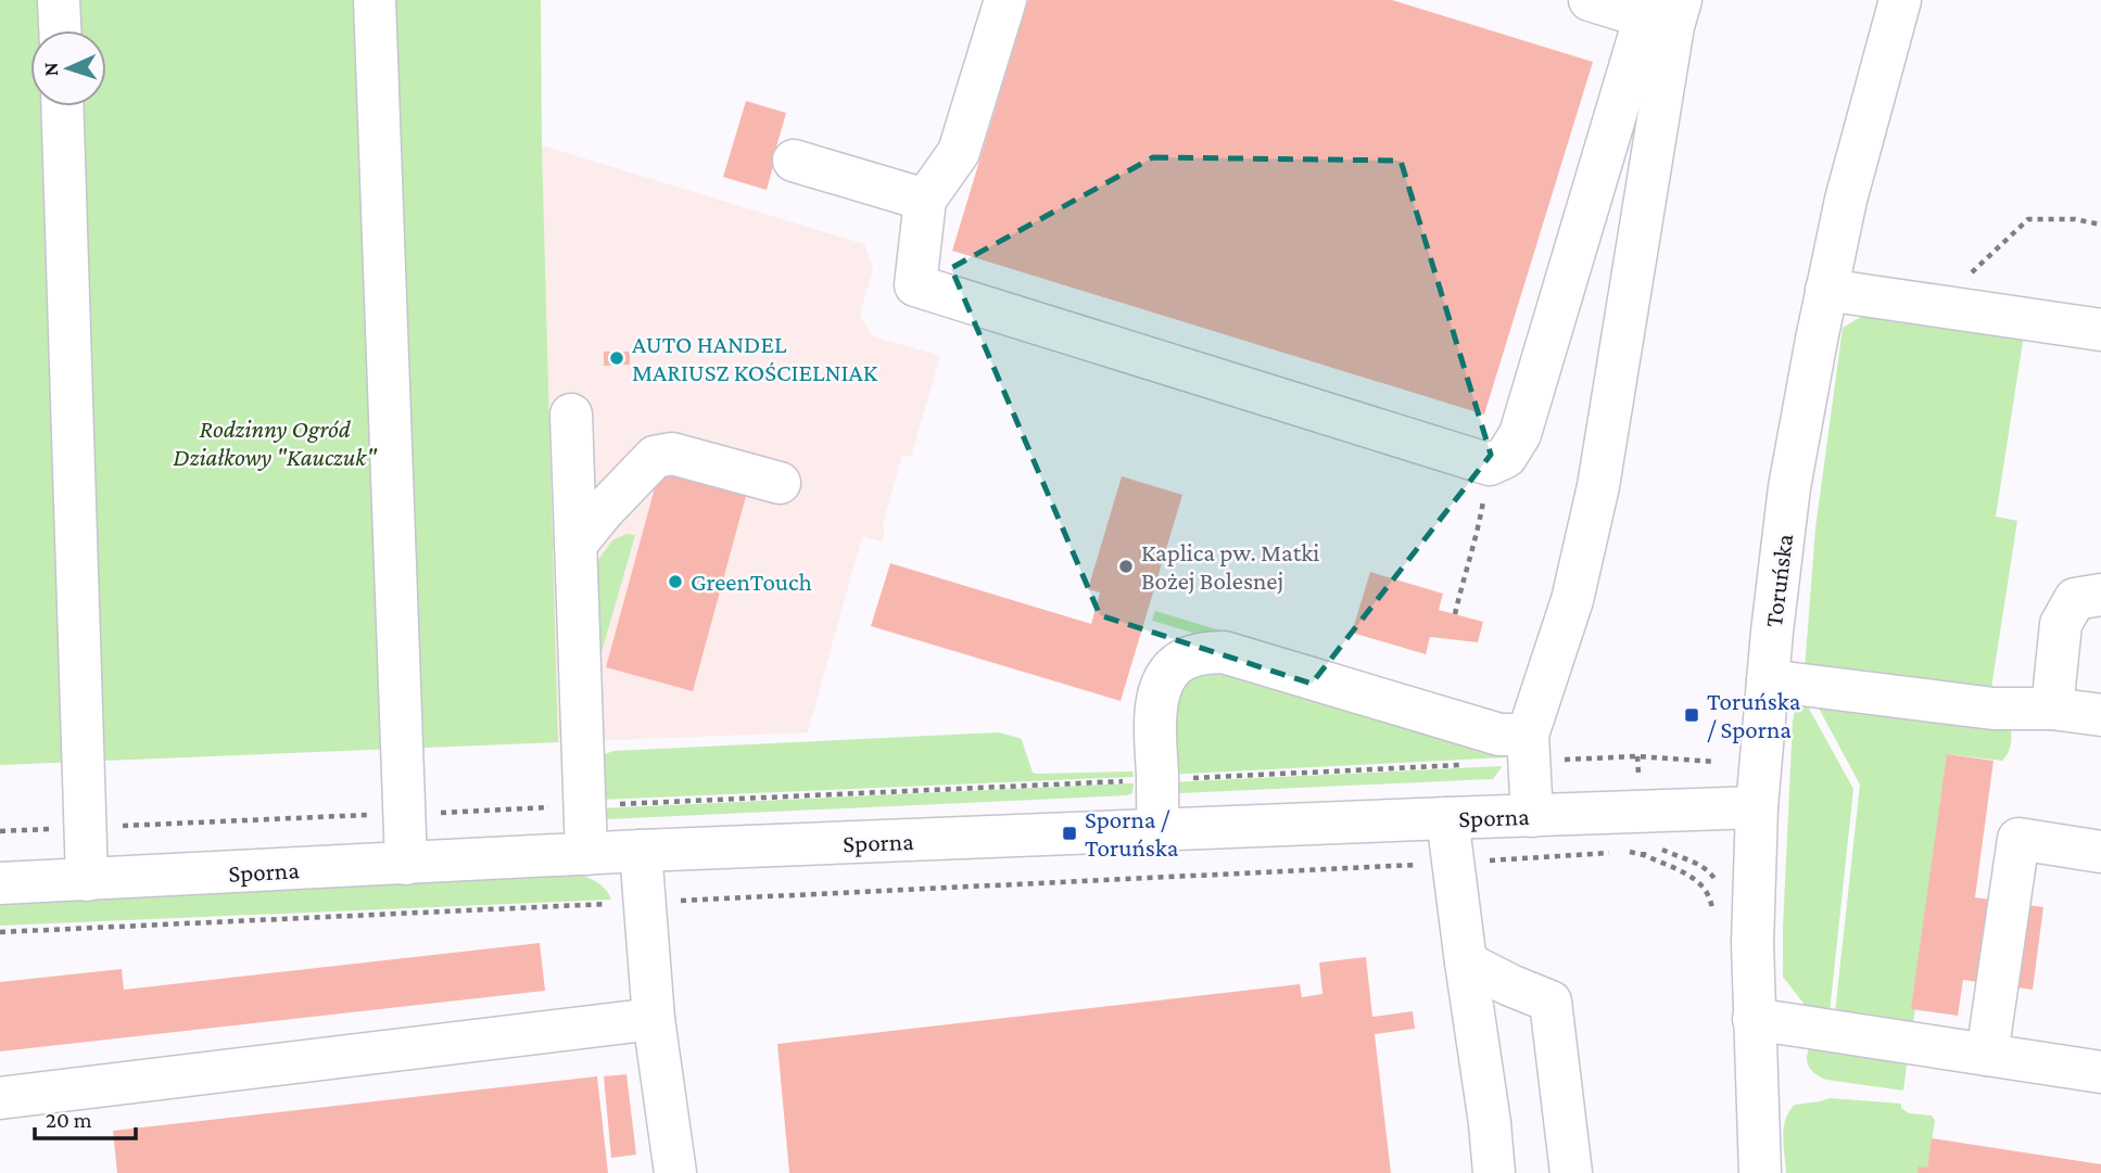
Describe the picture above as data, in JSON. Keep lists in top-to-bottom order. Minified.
{"streets":{"street":["Toruńska","Sporna"]},"crossings":[["Toruńska","Sporna"]],"parks":["Rodzinny Ogród Działkowy \"Kauczuk\""],"places":{"other":["AUTO HANDEL MARIUSZ KOŚCIELNIAK","Kaplica pw. Matki Bożej Bolesnej","GreenTouch"],"transit":["Toruńska / Sporna","Sporna / Toruńska"]},"scale_bar":"20 m","north":"left"}
